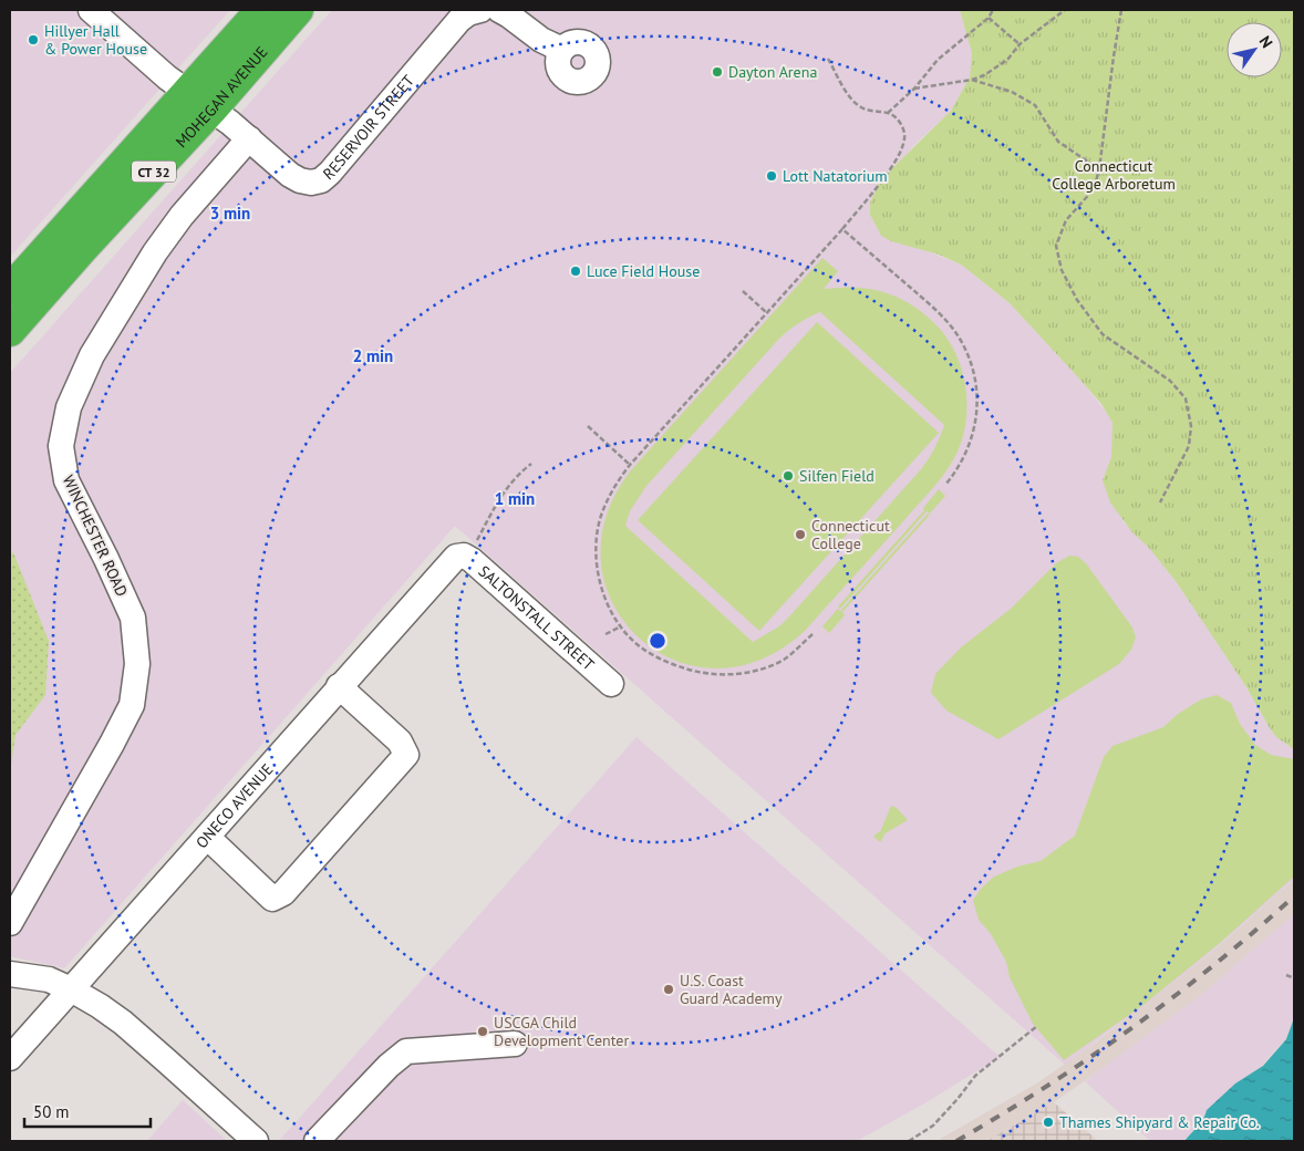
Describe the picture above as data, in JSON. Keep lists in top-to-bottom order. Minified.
{"streets":{"highway":["MOHEGAN AVENUE","CT 32"],"street":["RESERVOIR STREET","WINCHESTER ROAD","SALTONSTALL STREET","ONECO AVENUE"]},"crossings":[["MOHEGAN AVENUE","RESERVOIR STREET"],["RESERVOIR STREET","WINCHESTER ROAD"],["SALTONSTALL STREET","ONECO AVENUE"]],"parks":["Connecticut College Arboretum"],"places":["Hillyer Hall & Power House","Dayton Arena","Lott Natatorium","Luce Field House","Silfen Field","Connecticut College","U.S. Coast Guard Academy","USCGA Child Development Center","Thames Shipyard & Repair Co."],"scale_bar":"50 m","north":"top right","rings":["3 min","2 min","1 min"]}
